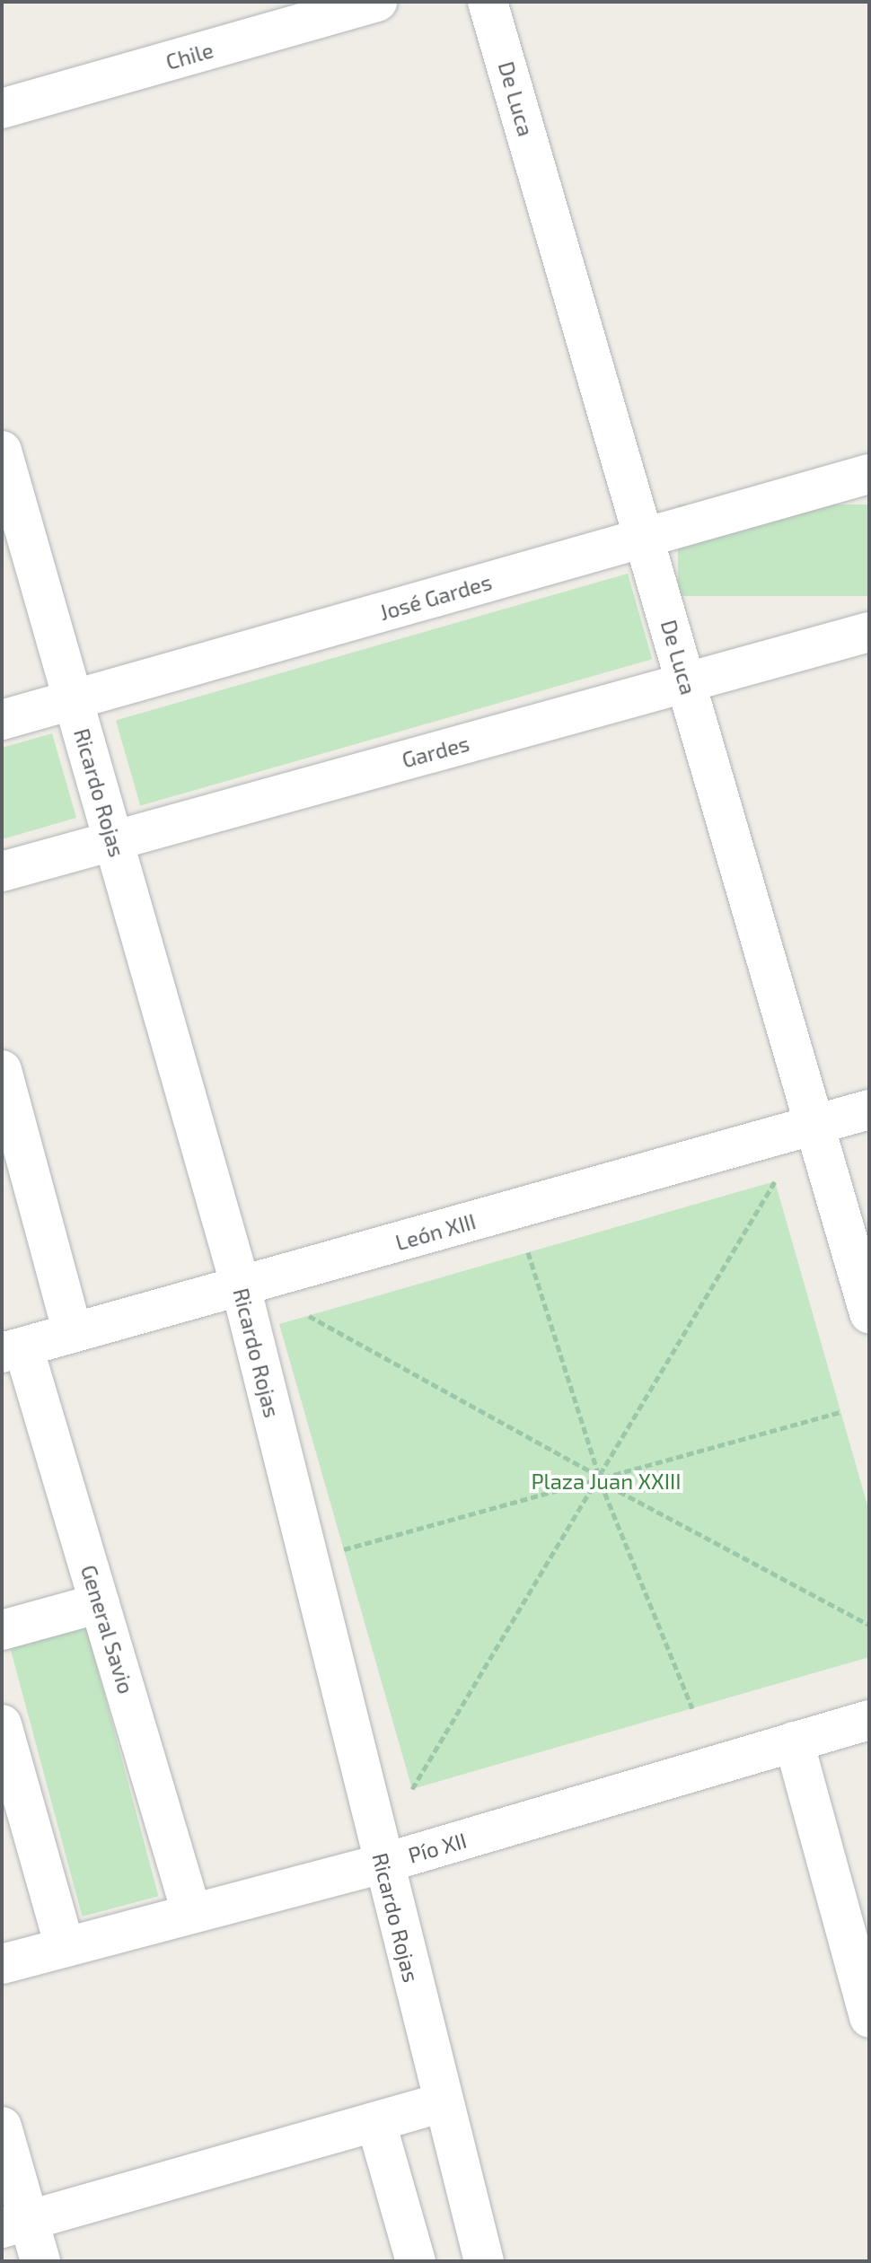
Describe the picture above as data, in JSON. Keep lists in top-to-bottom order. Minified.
{"streets":{"street":["Chile","De Luca","José Gardes","Gardes","Ricardo Rojas","León XIII","General Savio","Pío XII"]},"crossings":[["De Luca","José Gardes"],["De Luca","Gardes"],["De Luca","León XIII"],["José Gardes","Ricardo Rojas"],["Gardes","Ricardo Rojas"],["Ricardo Rojas","León XIII"],["Ricardo Rojas","Pío XII"],["León XIII","General Savio"],["General Savio","Pío XII"]],"parks":["Plaza Juan XXIII"]}
